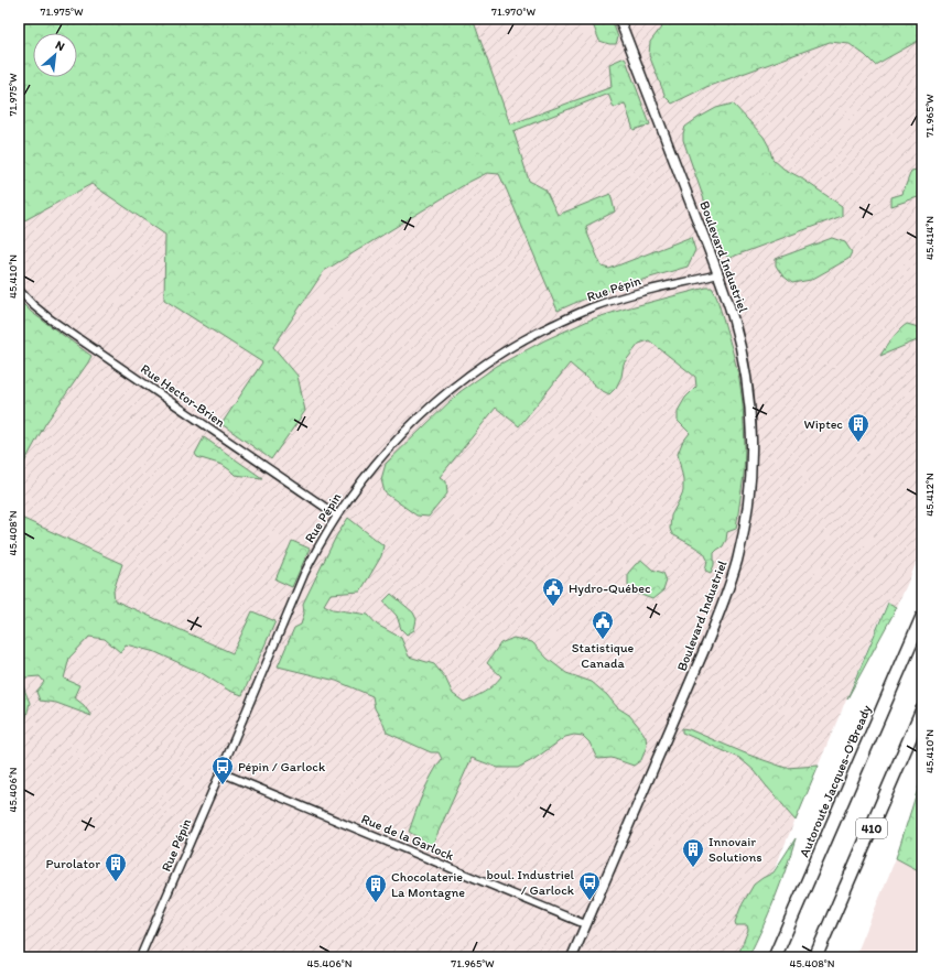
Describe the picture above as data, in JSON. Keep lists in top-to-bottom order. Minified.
{"streets":{"highway":["Autoroute Jacques-O'Bready","410"],"street":["Boulevard Industriel","Rue Pépin","Rue Hector-Brien","Rue de la Garlock"]},"crossings":[["Boulevard Industriel","Rue Pépin"],["Boulevard Industriel","Rue de la Garlock"],["Rue Pépin","Rue Hector-Brien"],["Rue Pépin","Rue de la Garlock"]],"places":{"building":["Wiptec","Innovair Solutions","Purolator","Chocolaterie La Montagne"],"public building":["Hydro-Québec","Statistique Canada"],"bus stop":["Pépin / Garlock","boul. Industriel / Garlock"]},"north":"top right","coordinates":["71.975°W","71.970°W","71.965°W","45.414°N","45.410°N","45.412°N","45.408°N","45.406°N"]}
